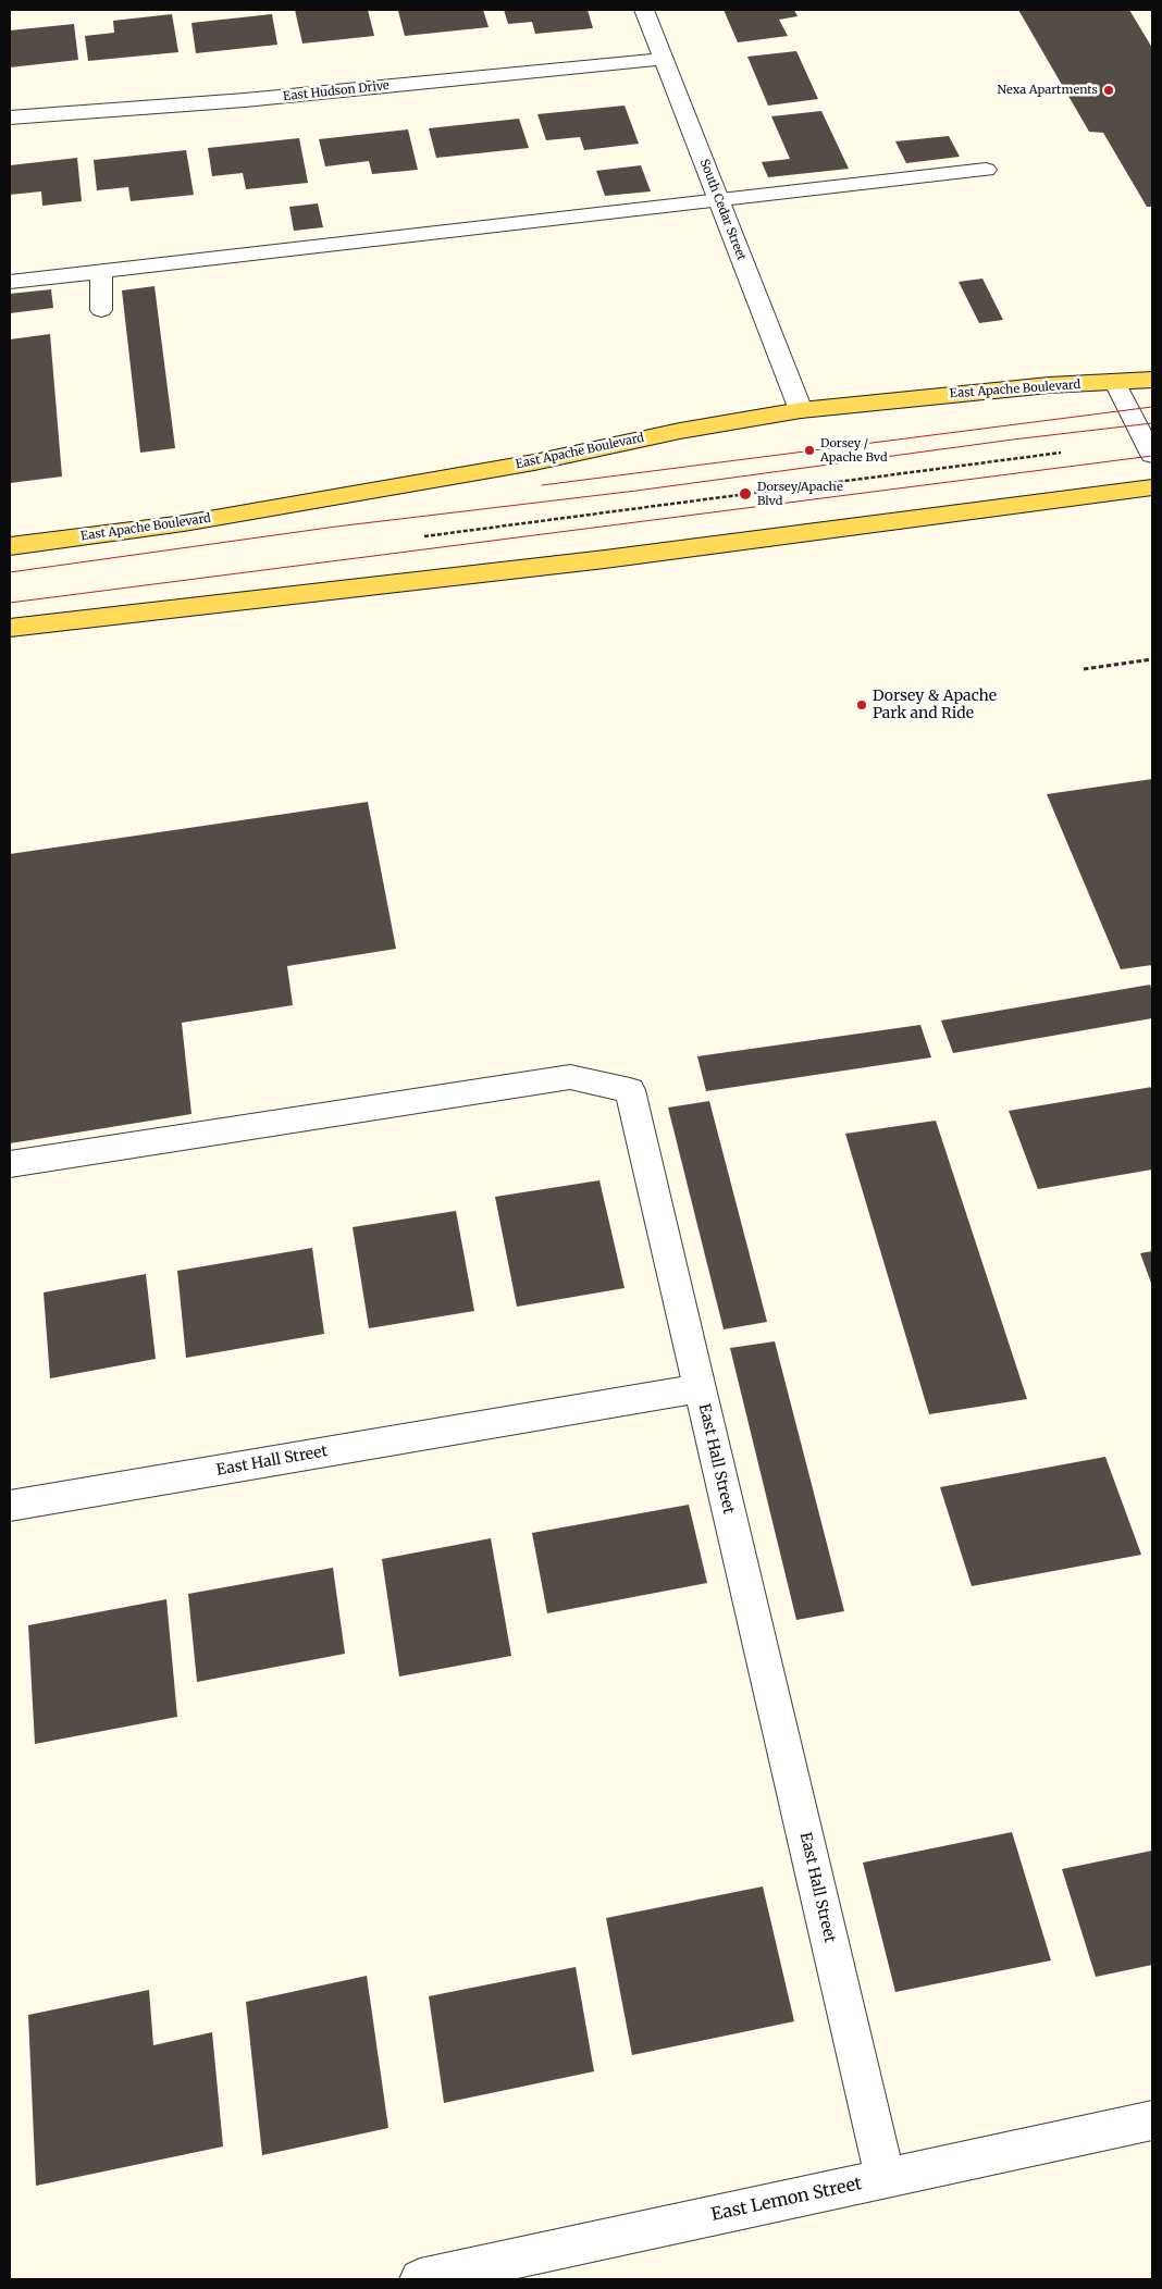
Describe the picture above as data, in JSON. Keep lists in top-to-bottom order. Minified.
{"streets":{"main road":["East Apache Boulevard"],"street":["East Hudson Drive","South Cedar Street","East Hall Street","East Lemon Street"]},"crossings":[["East Hudson Drive","South Cedar Street"],["South Cedar Street","East Apache Boulevard"],["East Hall Street","East Lemon Street"]],"places":["Nexa Apartments","Dorsey / Apache Bvd","Dorsey/Apache Blvd","Dorsey & Apache Park and Ride"]}
